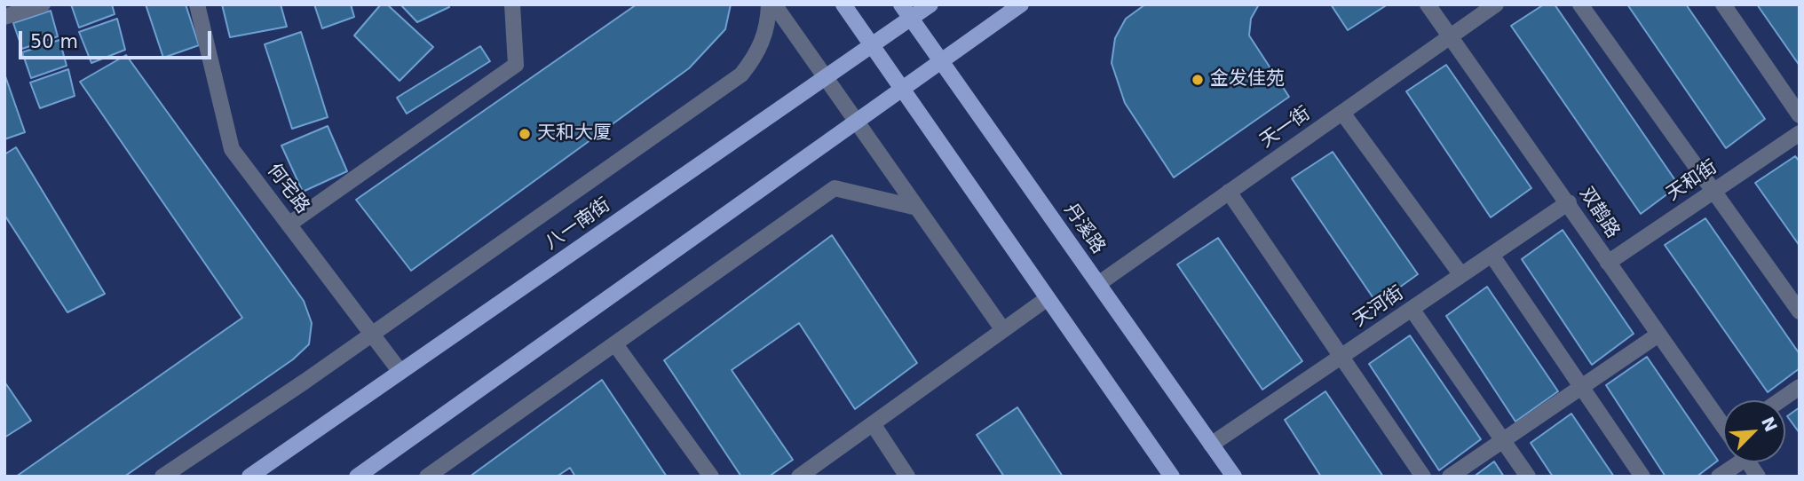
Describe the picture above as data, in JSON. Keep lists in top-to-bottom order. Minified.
{"streets":{"main road":["八一南街","丹溪路"],"street":["天一街","天和街","何宅路","双鹊路","天河街"]},"crossings":[["天一街","双鹊路"],["天一街","丹溪路"],["天和街","双鹊路"],["何宅路","八一南街"],["双鹊路","天河街"],["八一南街","丹溪路"],["丹溪路","天河街"]],"places":["金发佳苑","天和大厦"],"scale_bar":"50 m","north":"top right"}
